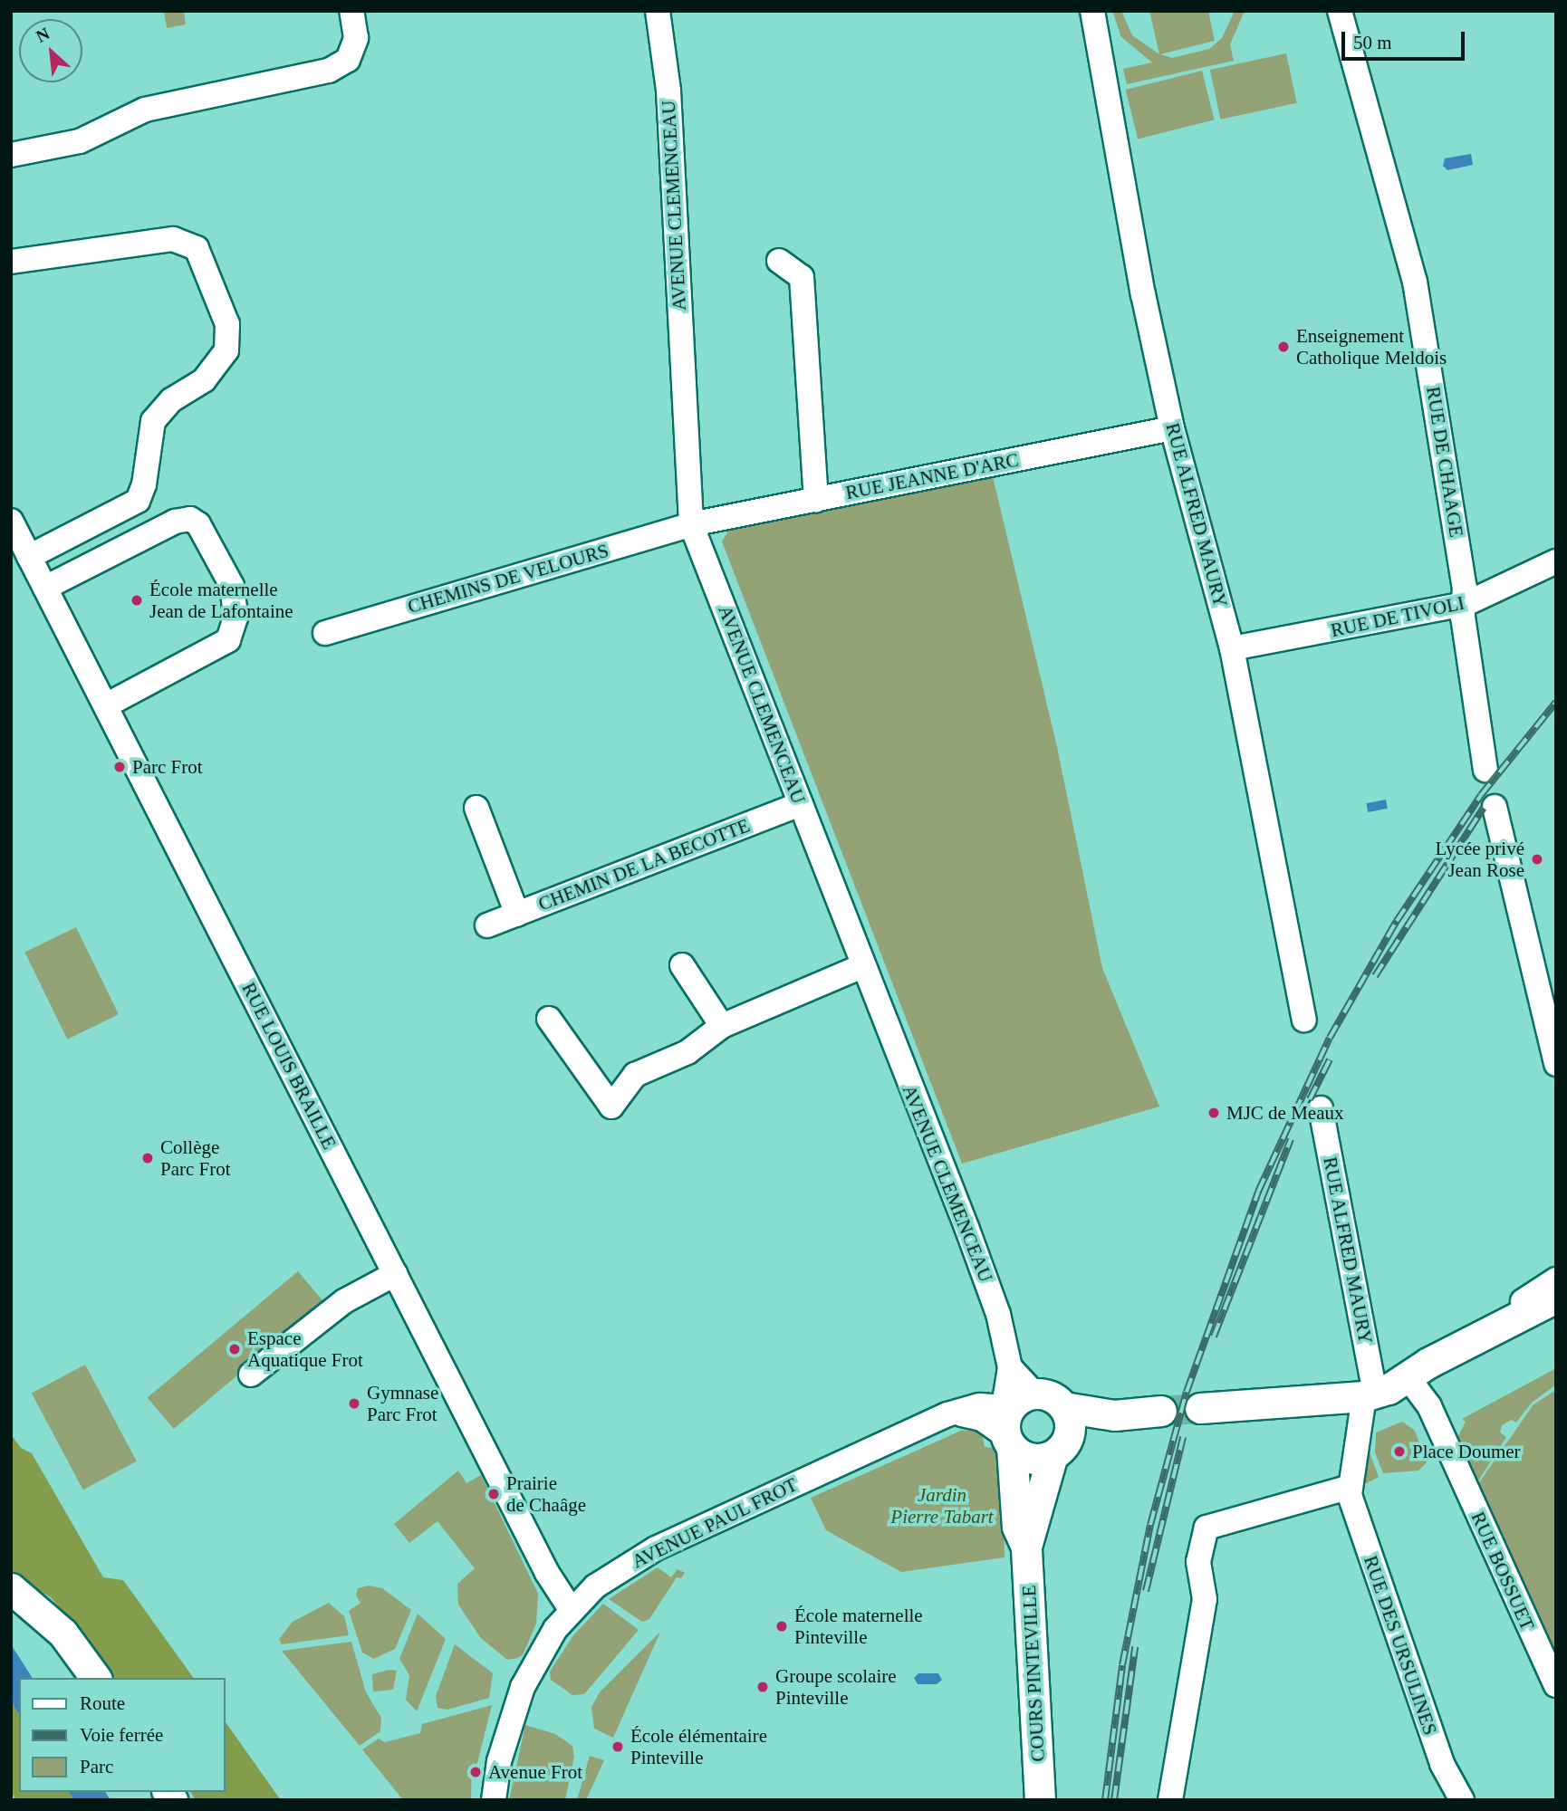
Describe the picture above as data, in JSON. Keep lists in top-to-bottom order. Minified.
{"streets":{"main road":["COURS PINTEVILLE"],"street":["AVENUE CLEMENCEAU","RUE DE CHAAGE","RUE JEANNE D'ARC","RUE ALFRED MAURY","CHEMINS DE VELOURS","RUE DE TIVOLI","CHEMIN DE LA BECOTTE","RUE LOUIS BRAILLE","AVENUE PAUL FROT","RUE BOSSUET","RUE DES URSULINES"]},"crossings":[["AVENUE CLEMENCEAU","RUE JEANNE D'ARC"],["AVENUE CLEMENCEAU","CHEMINS DE VELOURS"],["AVENUE CLEMENCEAU","CHEMIN DE LA BECOTTE"],["AVENUE CLEMENCEAU","AVENUE PAUL FROT"],["AVENUE CLEMENCEAU","COURS PINTEVILLE"],["RUE DE CHAAGE","RUE DE TIVOLI"],["RUE JEANNE D'ARC","RUE ALFRED MAURY"],["RUE JEANNE D'ARC","CHEMINS DE VELOURS"],["RUE ALFRED MAURY","RUE DE TIVOLI"],["RUE LOUIS BRAILLE","AVENUE PAUL FROT"],["AVENUE PAUL FROT","COURS PINTEVILLE"]],"parks":["Jardin Pierre Tabart"],"places":["Enseignement Catholique Meldois","École maternelle Jean de Lafontaine","Parc Frot","Lycée privé Jean Rose","MJC de Meaux","Collège Parc Frot","Espace Aquatique Frot","Gymnase Parc Frot","Place Doumer","Prairie de Chaâge","École maternelle Pinteville","Groupe scolaire Pinteville","École élémentaire Pinteville","Avenue Frot"],"legend":["Route","Voie ferrée","Parc"],"scale_bar":"50 m","north":"top left"}
